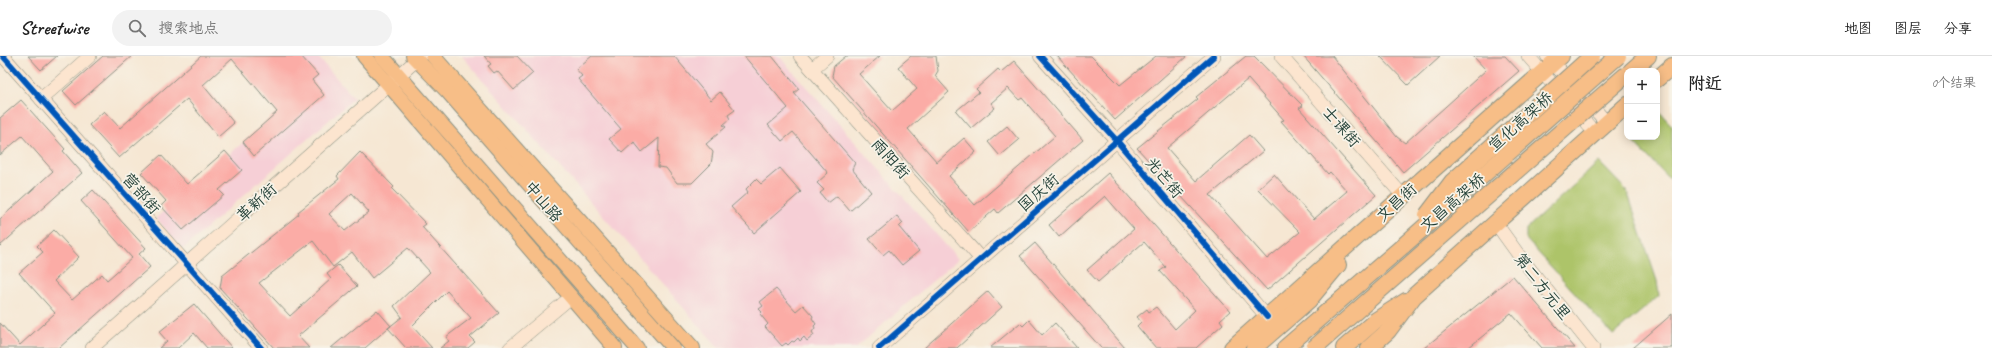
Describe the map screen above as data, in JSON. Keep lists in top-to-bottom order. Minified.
{"streets":{"highway":["宣化高架桥","文昌街","文昌高架桥"],"main road":["中山路"],"street":["士课街","雨阳街","光芒街","国庆街","营部街","革新街","第二方元里"]},"crossings":[["宣化高架桥","文昌高架桥"],["士课街","文昌街"],["雨阳街","国庆街"],["光芒街","国庆街"],["光芒街","文昌街"],["营部街","革新街"],["中山路","革新街"]],"page":{"header":"Streetwise","search":"搜索地点","nav":["地图","图层","分享"],"heading":["附近","0个结果"],"map_buttons":["+","−"]}}
